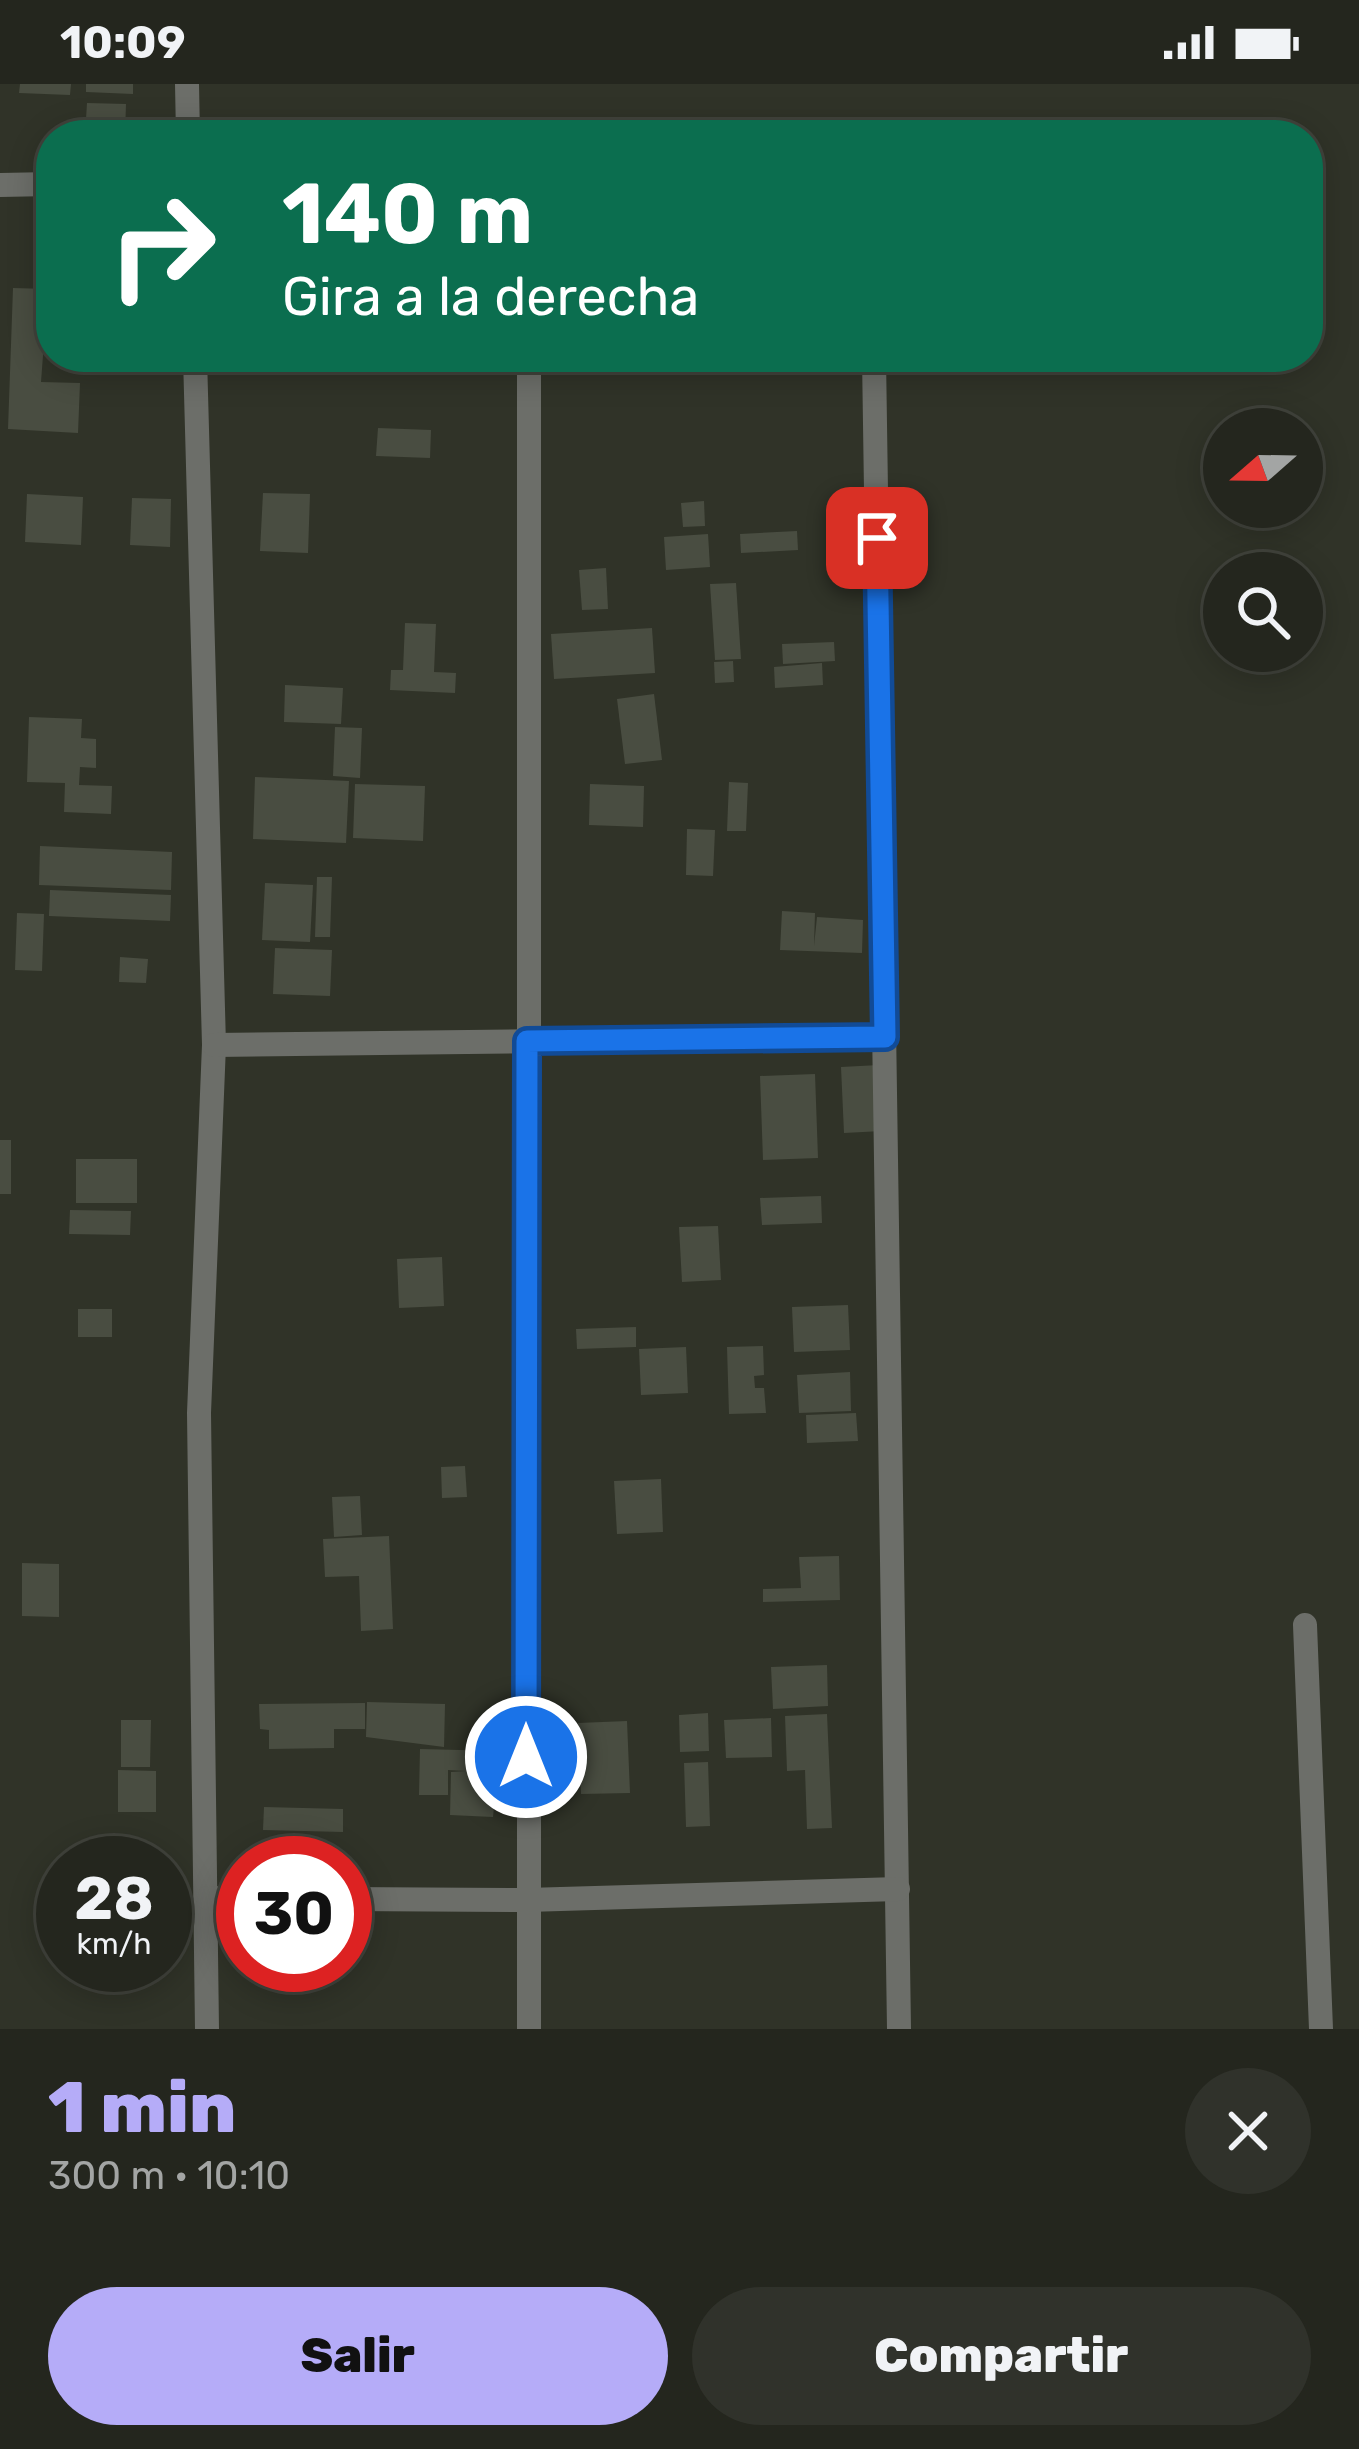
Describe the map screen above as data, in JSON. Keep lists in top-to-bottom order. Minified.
{"north":"left","page":{"status":"10:09","turn":["140 m","Gira a la derecha"],"speed":"28 km/h","limit":"30","heading":["1 min","300 m · 10:10"],"buttons":["Salir","Compartir"]}}
